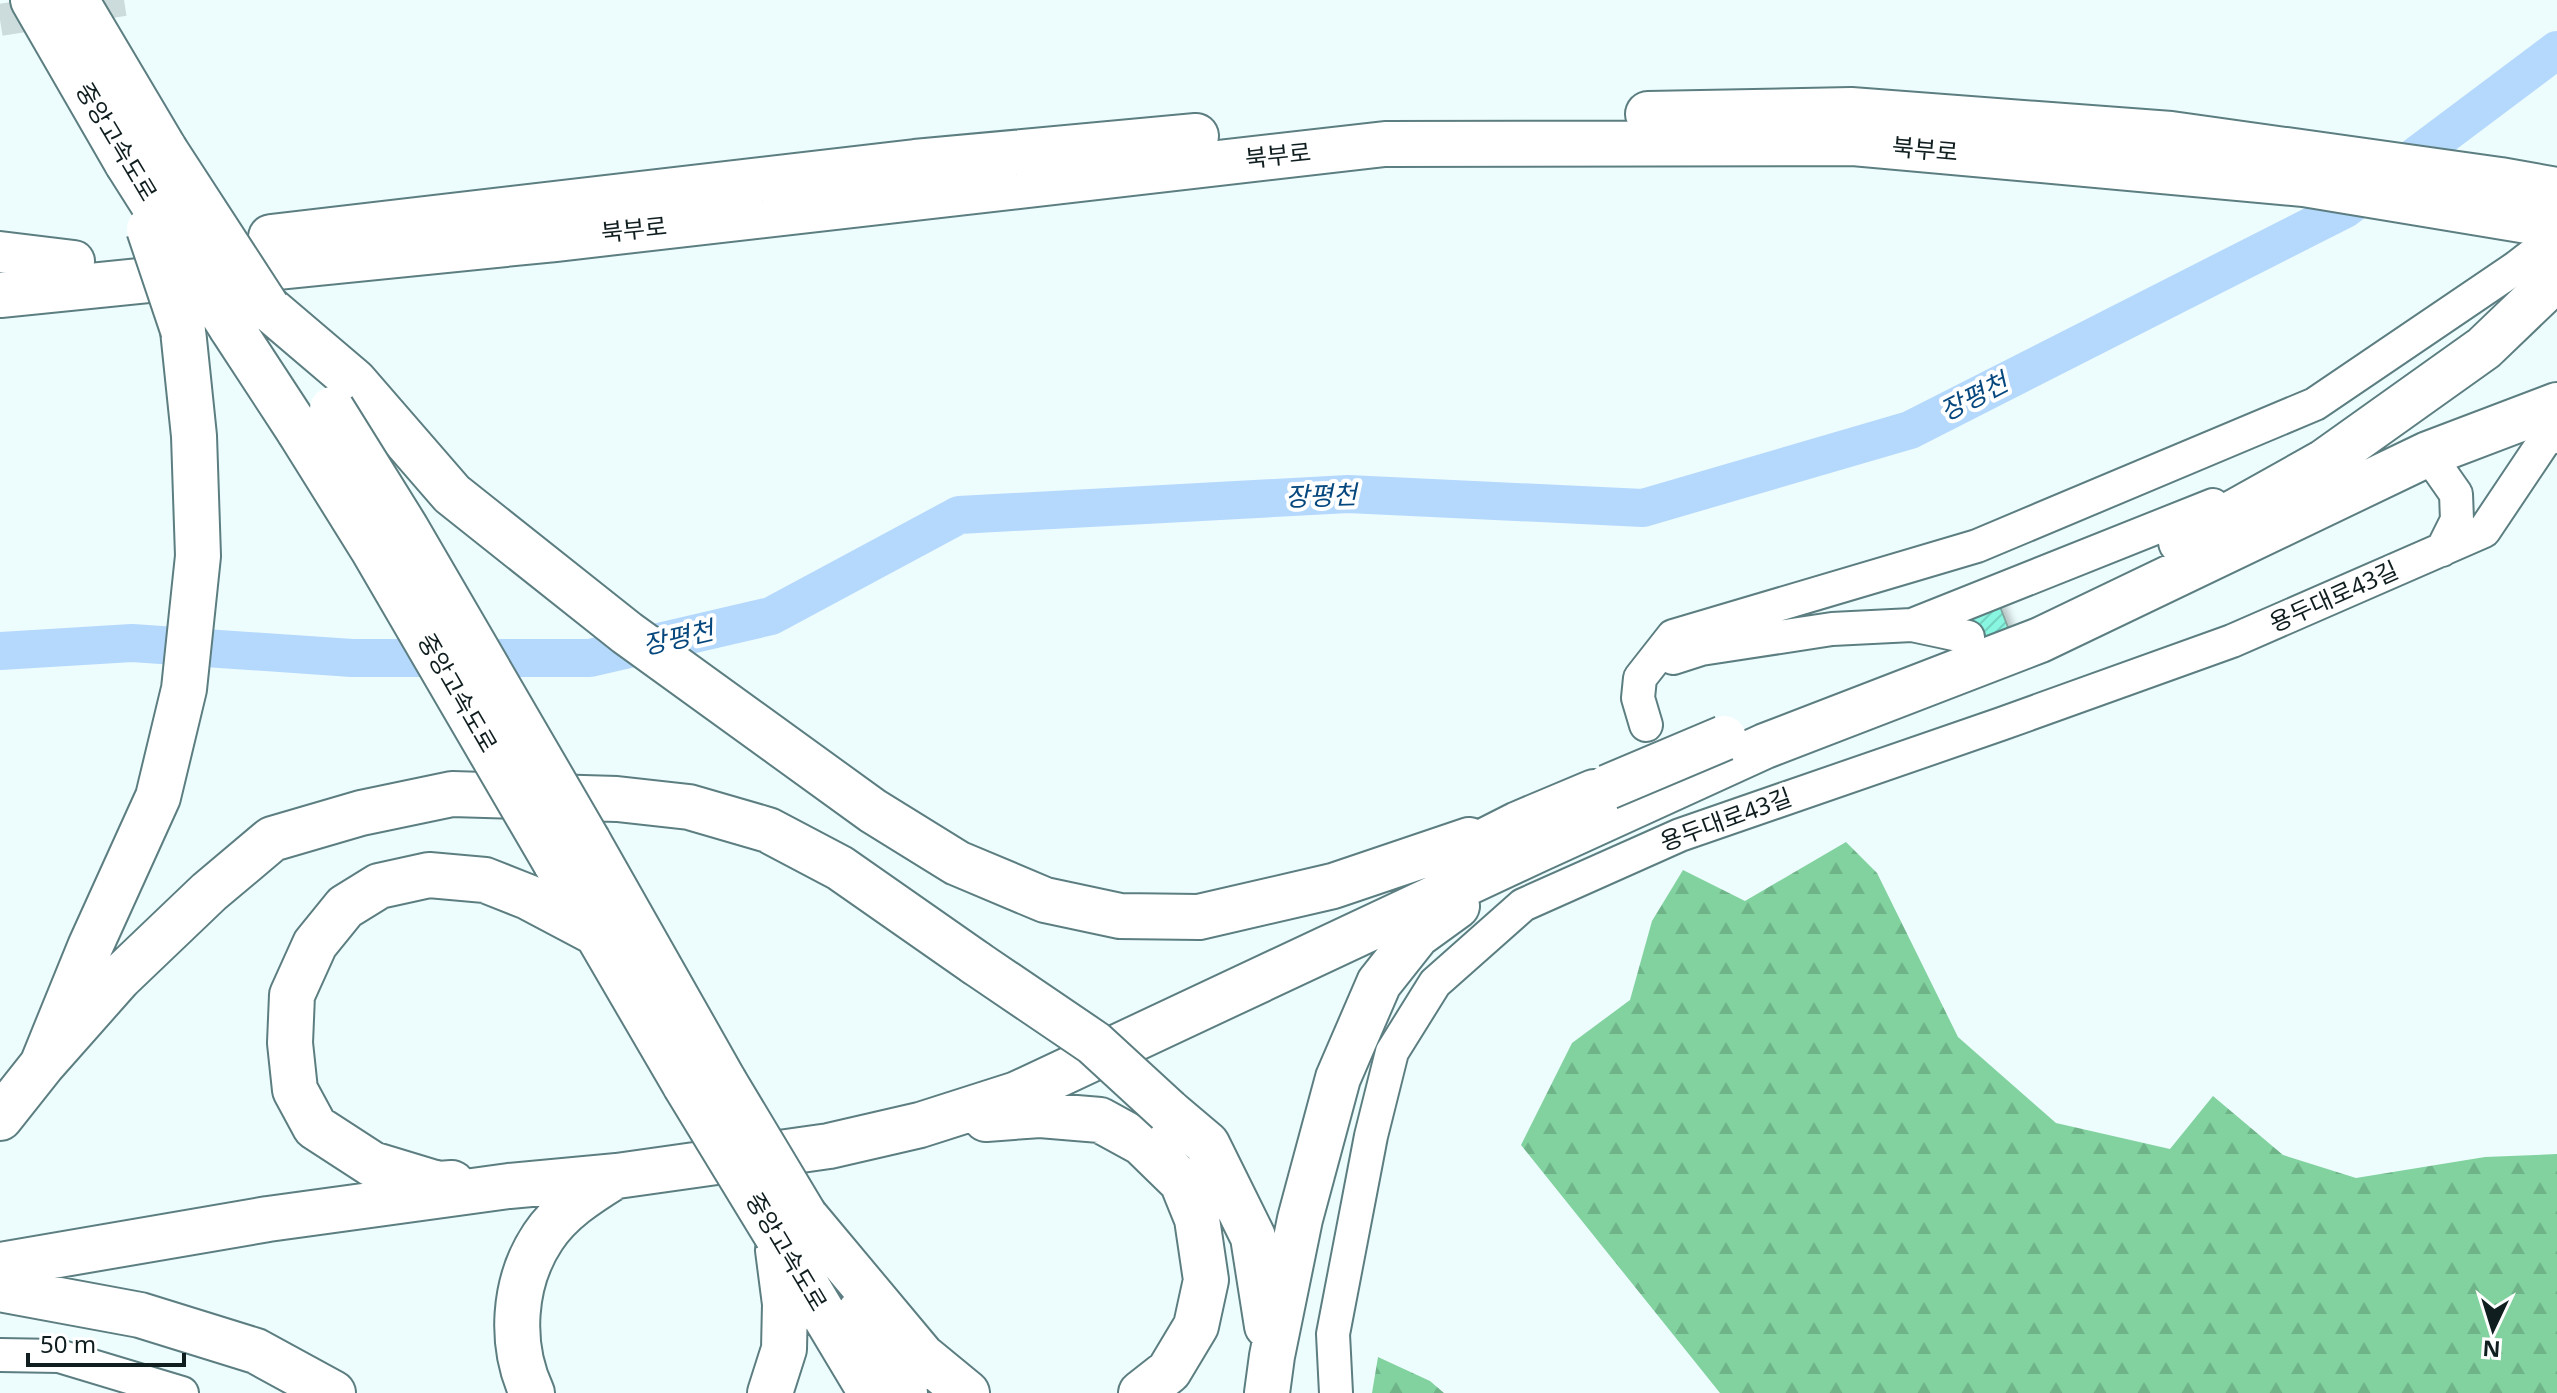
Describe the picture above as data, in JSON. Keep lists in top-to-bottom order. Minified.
{"streets":{"highway":["중앙고속도로","북부로"],"street":["용두대로43길"]},"water":["장평천"],"scale_bar":"50 m","north":"bottom"}
